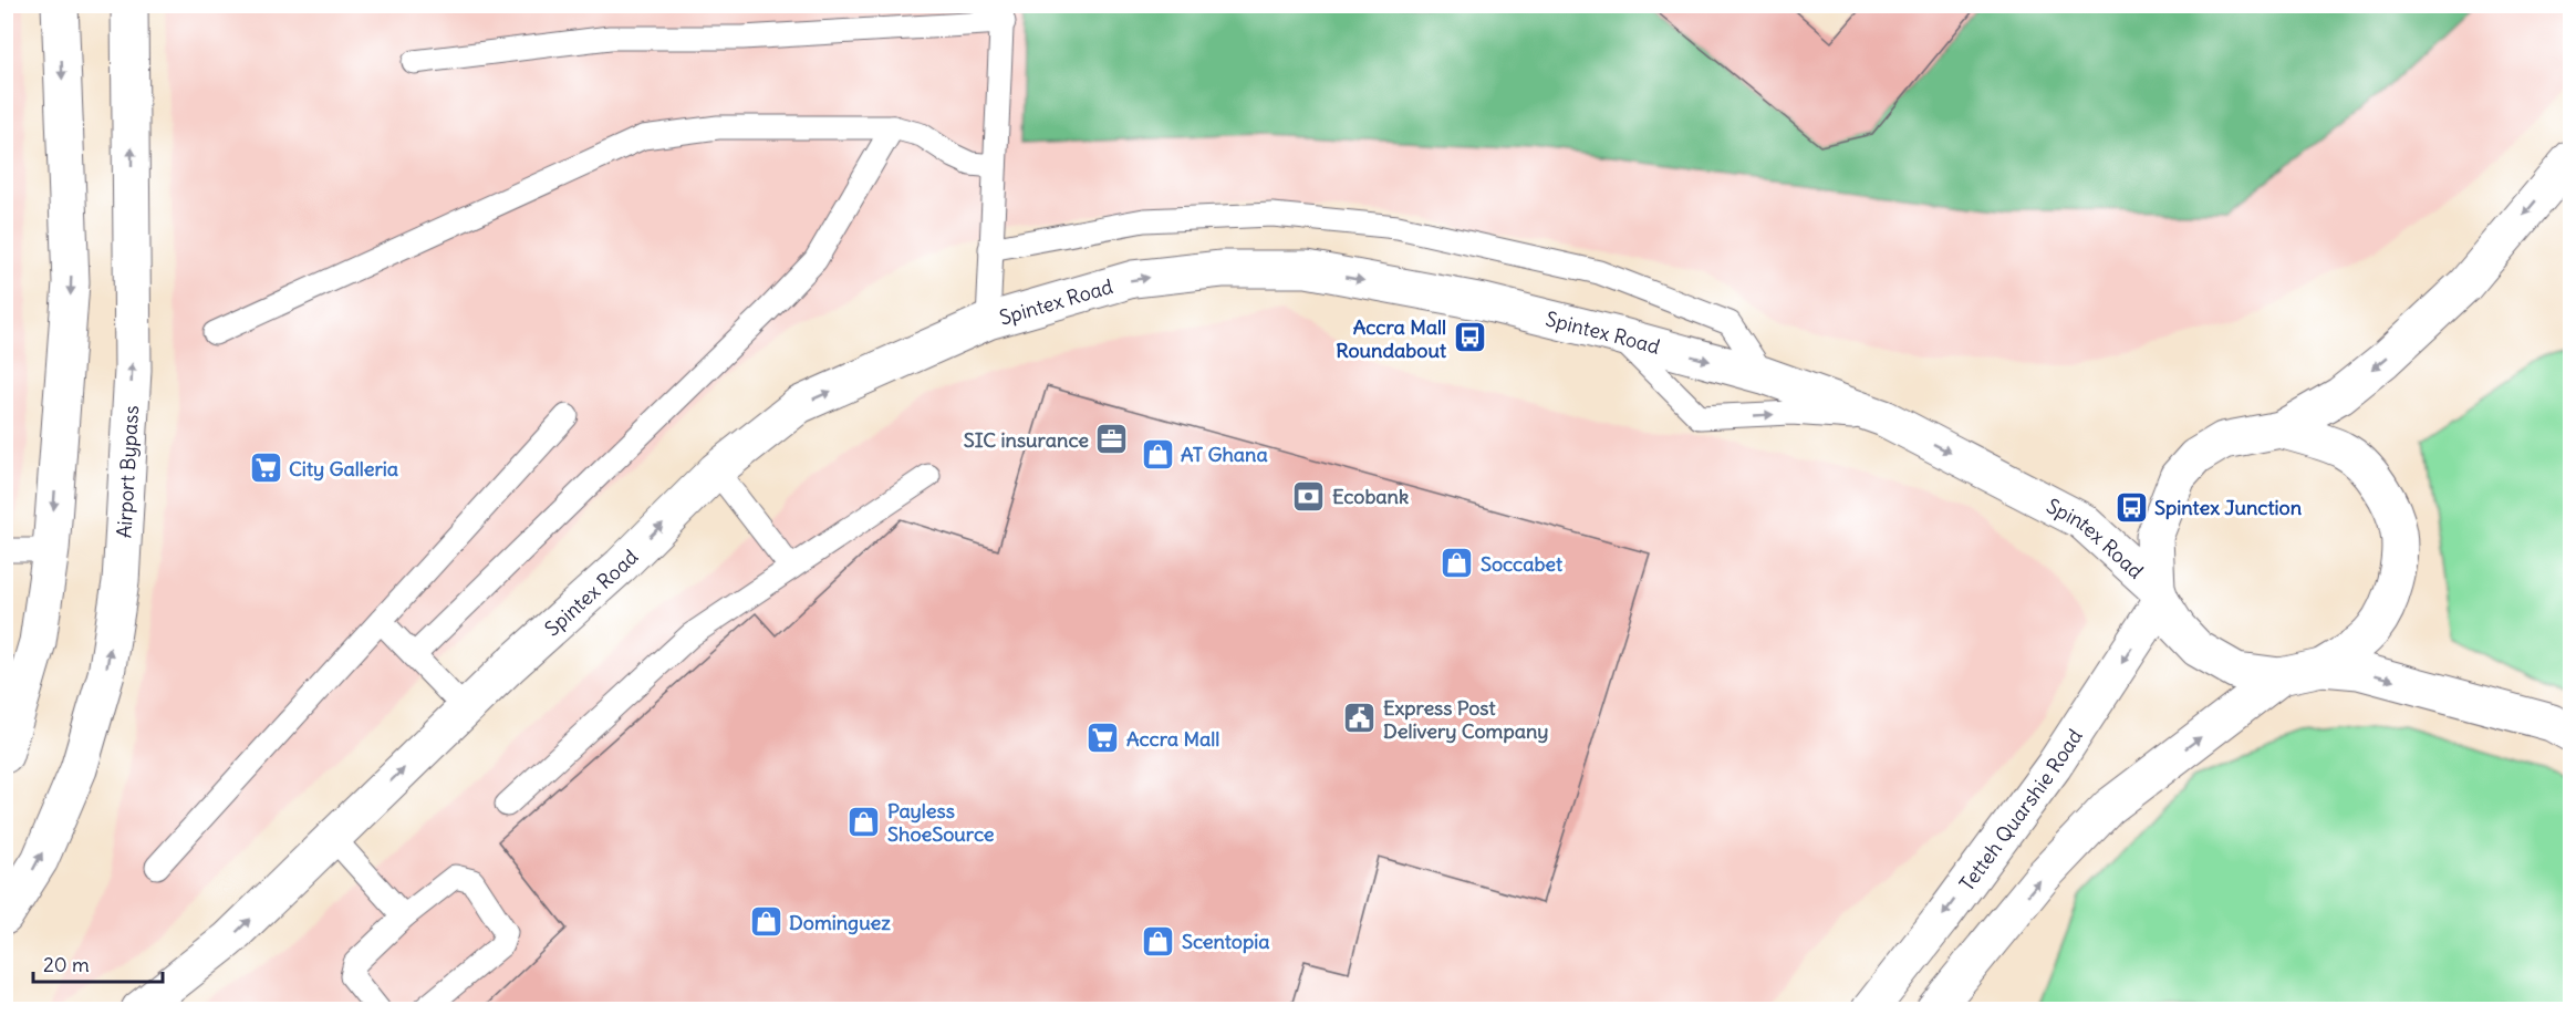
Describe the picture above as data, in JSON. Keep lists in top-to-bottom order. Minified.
{"streets":{"main road":["Spintex Road","Airport Bypass","Tetteh Quarshie Road"]},"crossings":[["Spintex Road","Tetteh Quarshie Road"]],"one_way":["Spintex Road"],"places":{"bus stop":["Accra Mall Roundabout","Spintex Junction"],"office":["SIC insurance"],"shop":["AT Ghana","Soccabet","Payless ShoeSource","Dominguez","Scentopia"],"supermarket":["City Galleria","Accra Mall"],"bank":["Ecobank"],"public building":["Express Post Delivery Company"]},"scale_bar":"20 m"}
